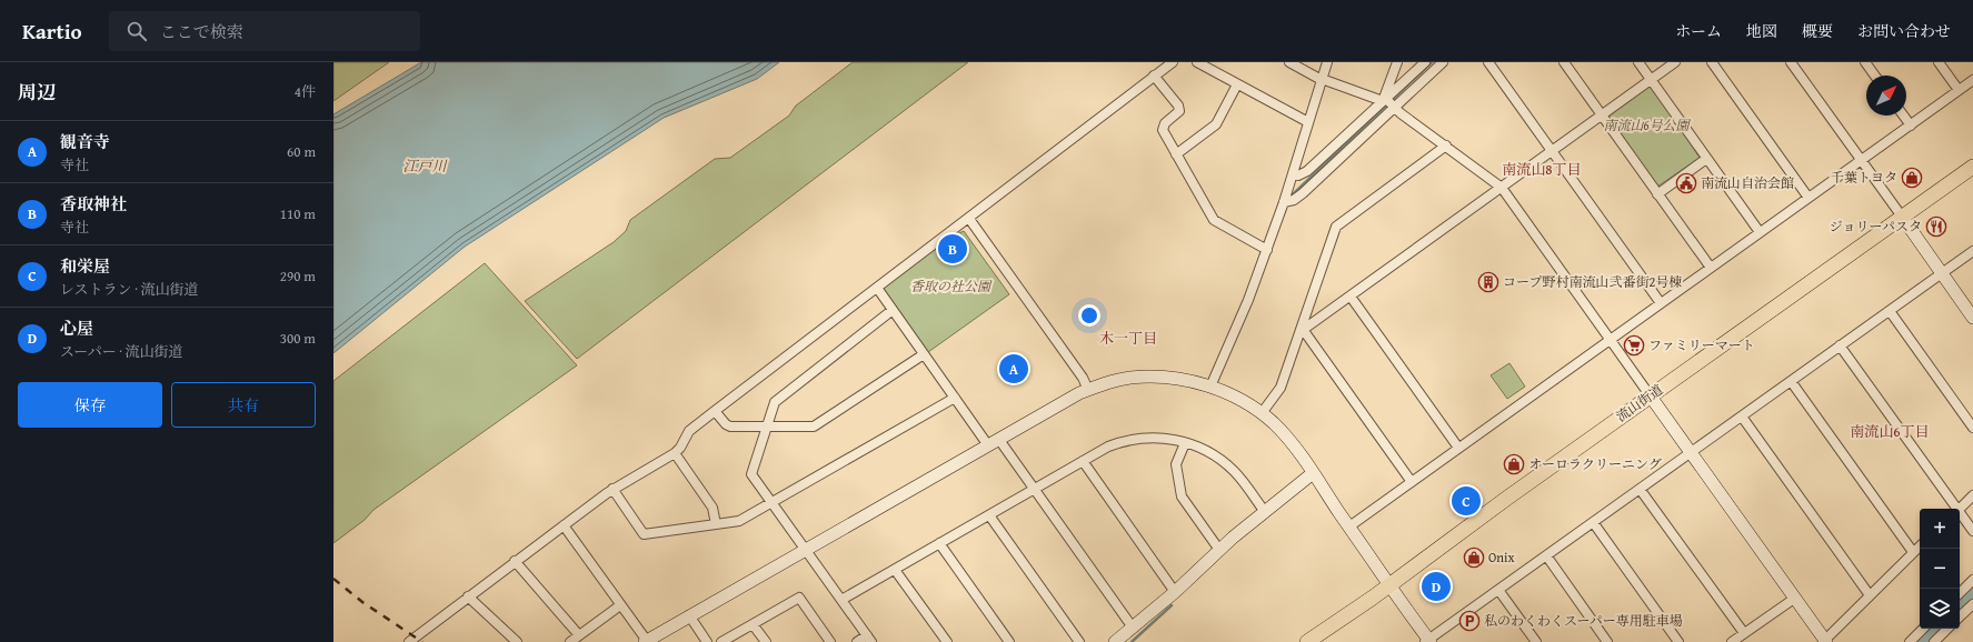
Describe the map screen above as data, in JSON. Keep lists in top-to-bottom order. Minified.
{"streets":{"main road":["流山街道"]},"districts":["南流山8丁目","木一丁目","南流山6丁目"],"water":["江戸川"],"parks":["南流山6号公園","香取の社公園"],"places":{"shop":["千葉トヨタ","オーロラクリーニング","Onix"],"public building":["南流山自治会館"],"restaurant":["ジョリーパスタ"],"building":["コープ野村南流山弐番街2号棟"],"supermarket":["ファミリーマート"],"parking":["私のわくわくスーパー専用駐車場"]},"north":"top right","page":{"header":"Kartio","search":"ここで検索","nav":["ホーム","地図","概要","お問い合わせ"],"heading":["周辺","4件"],"list":[{"mark":"A","name":"観音寺","note":"寺社","value":"60 m"},{"mark":"B","name":"香取神社","note":"寺社","value":"110 m"},{"mark":"C","name":"和栄屋","note":"レストラン · 流山街道","value":"290 m"},{"mark":"D","name":"心屋","note":"スーパー · 流山街道","value":"300 m"}],"pins":["B","A","C","D"],"buttons":["保存","共有"],"map_buttons":["+","−"]}}
